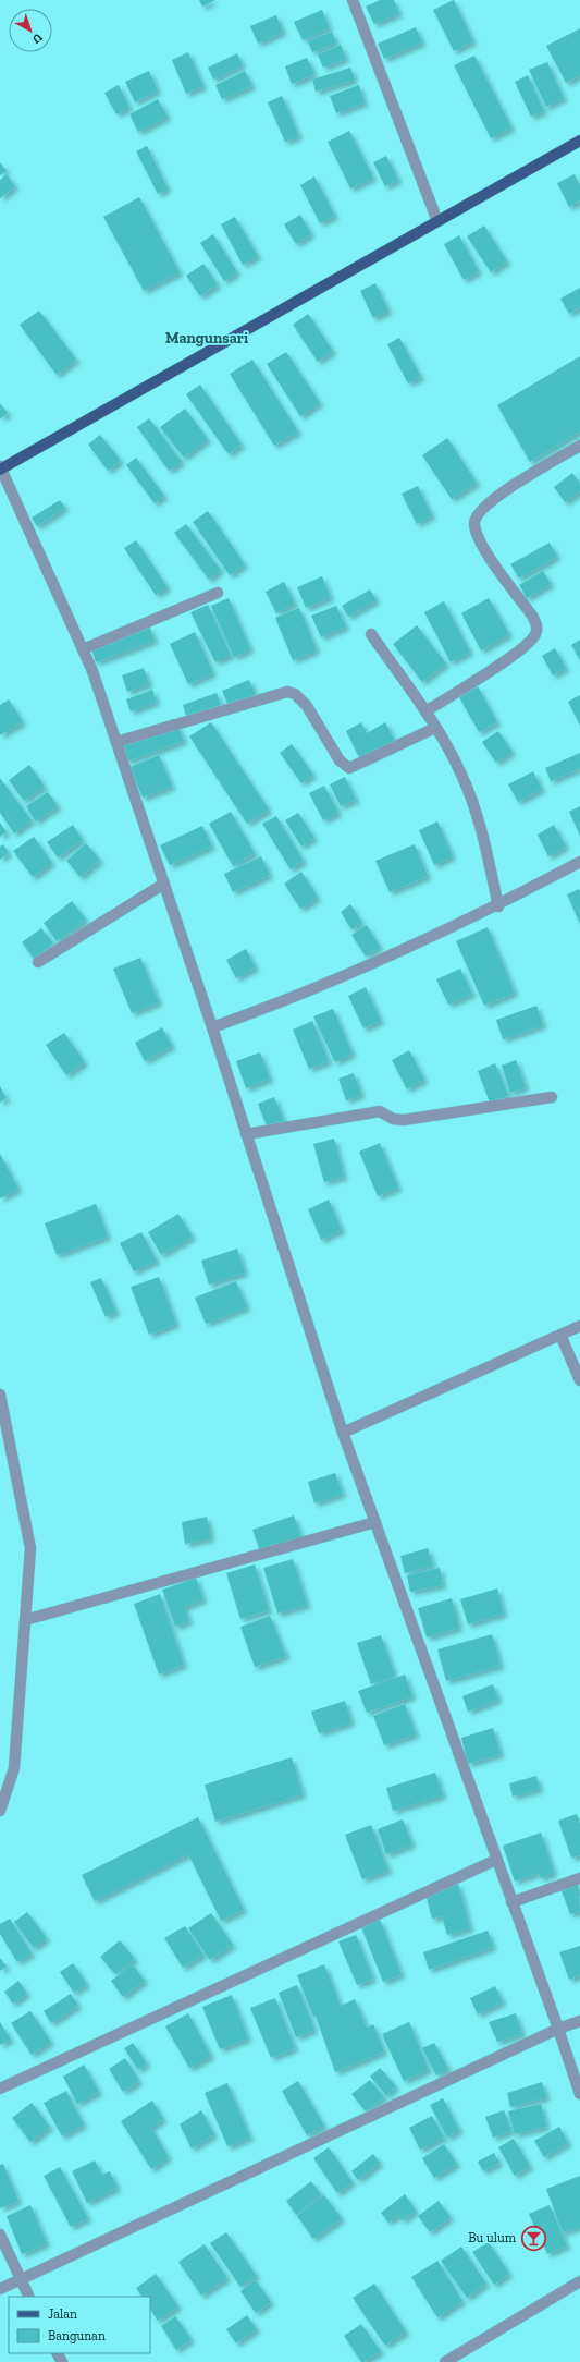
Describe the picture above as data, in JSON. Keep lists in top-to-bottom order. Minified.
{"districts":["Mangunsari"],"places":{"bar":["Bu ulum"]},"legend":["Jalan","Bangunan"],"north":"bottom right"}
